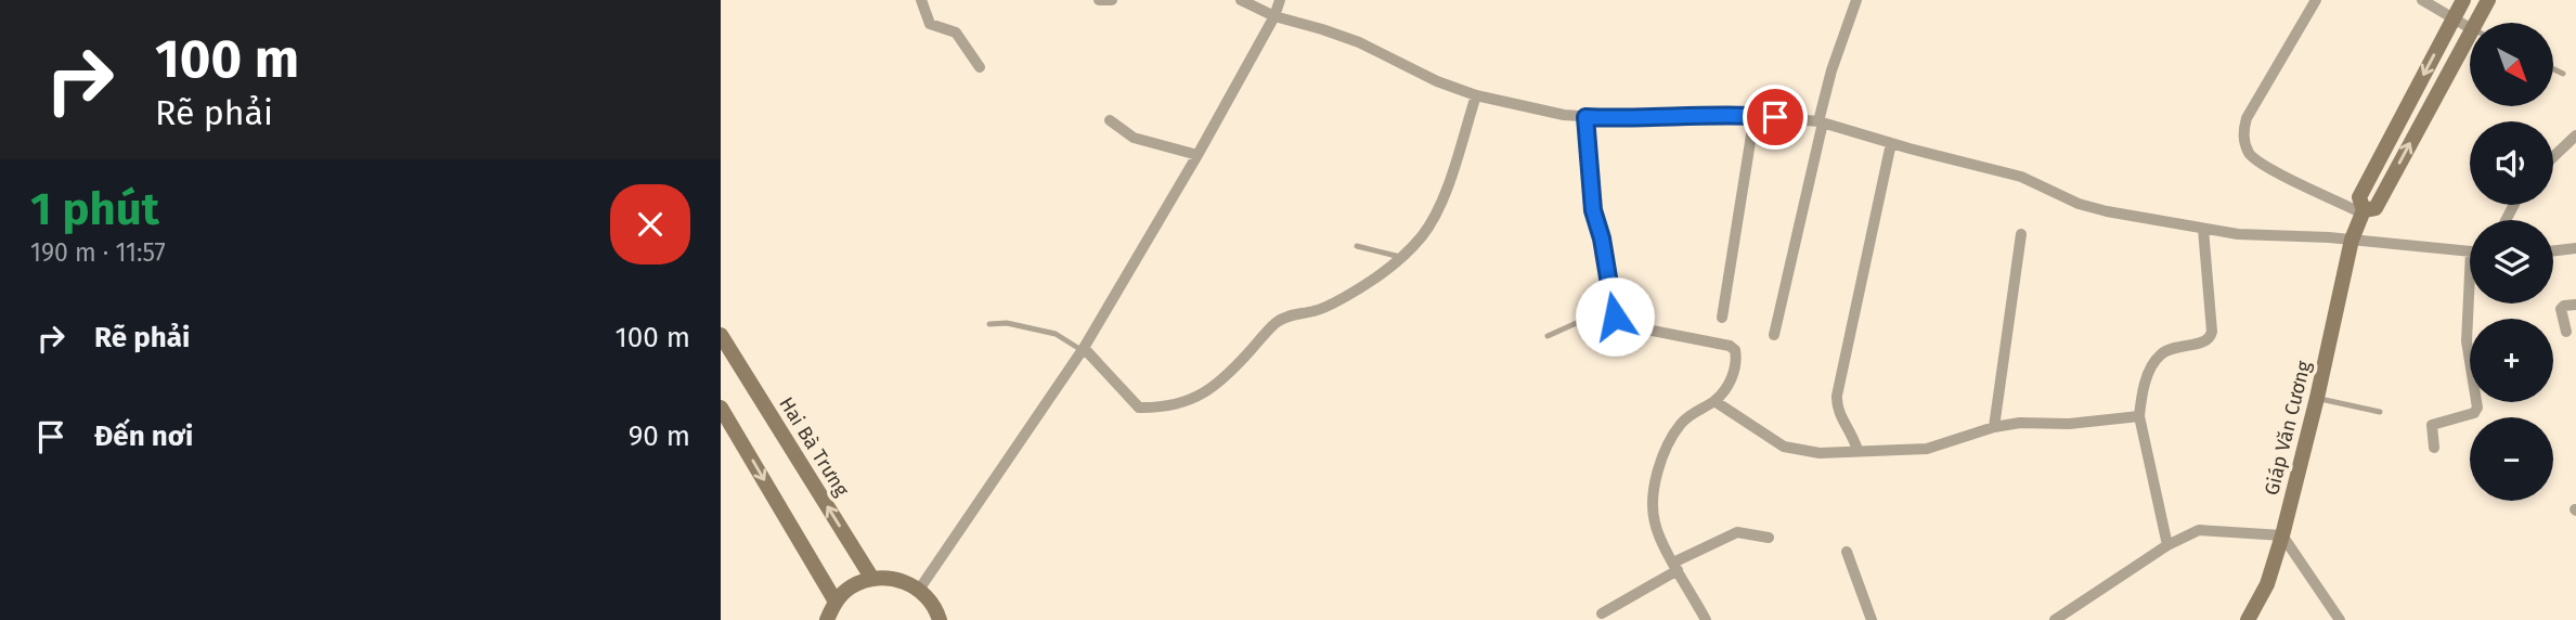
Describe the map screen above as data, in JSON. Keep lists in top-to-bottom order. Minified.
{"streets":{"street":["Giáp Văn Cương","Hai Bà Trưng"]},"north":"bottom right","page":{"turn":["100 m","Rẽ phải"],"map_buttons":["+","−"],"heading":["1 phút","190 m · 11:57"],"list":[{"name":"Rẽ phải","value":"100 m"},{"name":"Đến nơi","value":"90 m"}]}}
